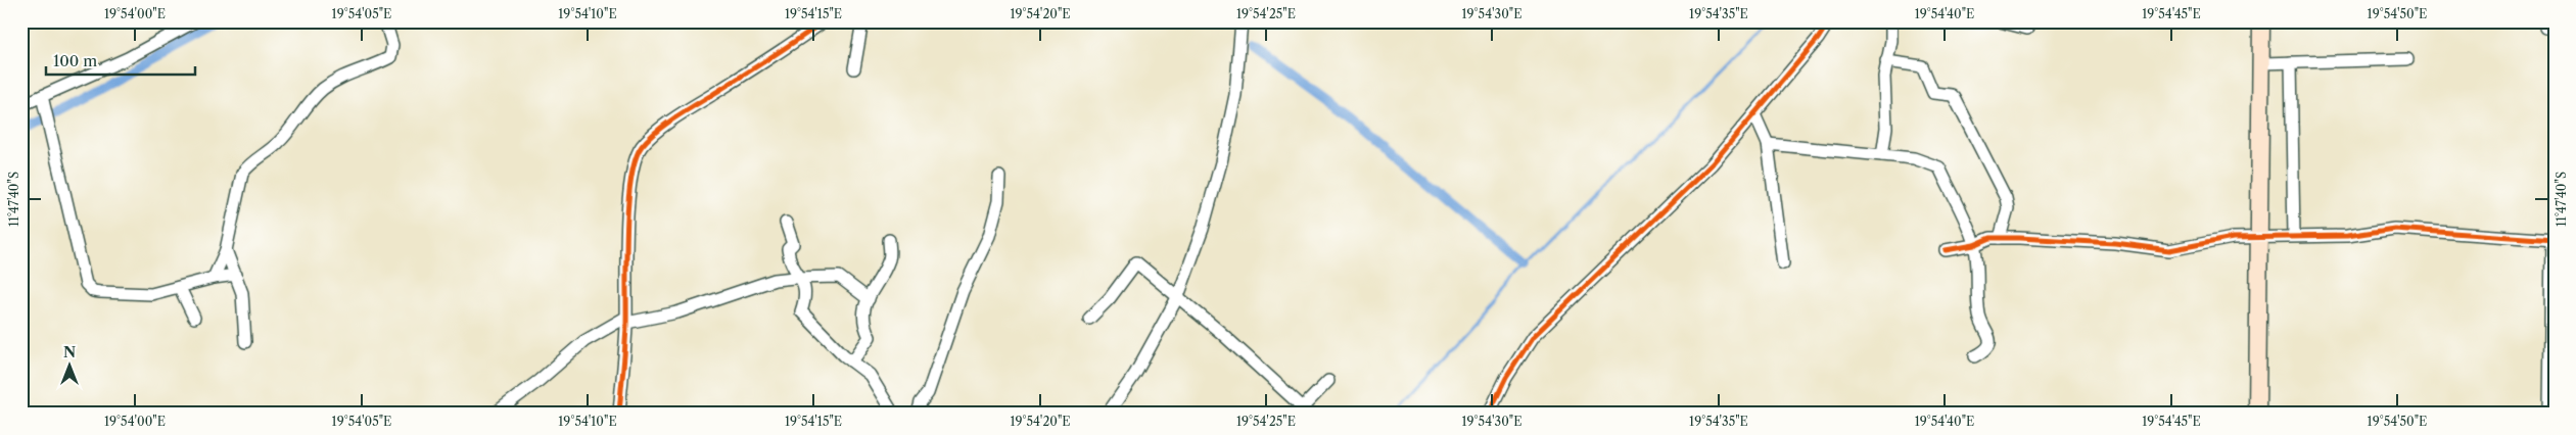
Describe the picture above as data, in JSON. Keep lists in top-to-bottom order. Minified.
{"scale_bar":"100 m","north":"top","coordinates":["19°54'00\"E","19°54'05\"E","19°54'10\"E","19°54'15\"E","19°54'20\"E","19°54'25\"E","19°54'30\"E","19°54'35\"E","19°54'40\"E","19°54'45\"E","19°54'50\"E","11°47'40\"S"]}
